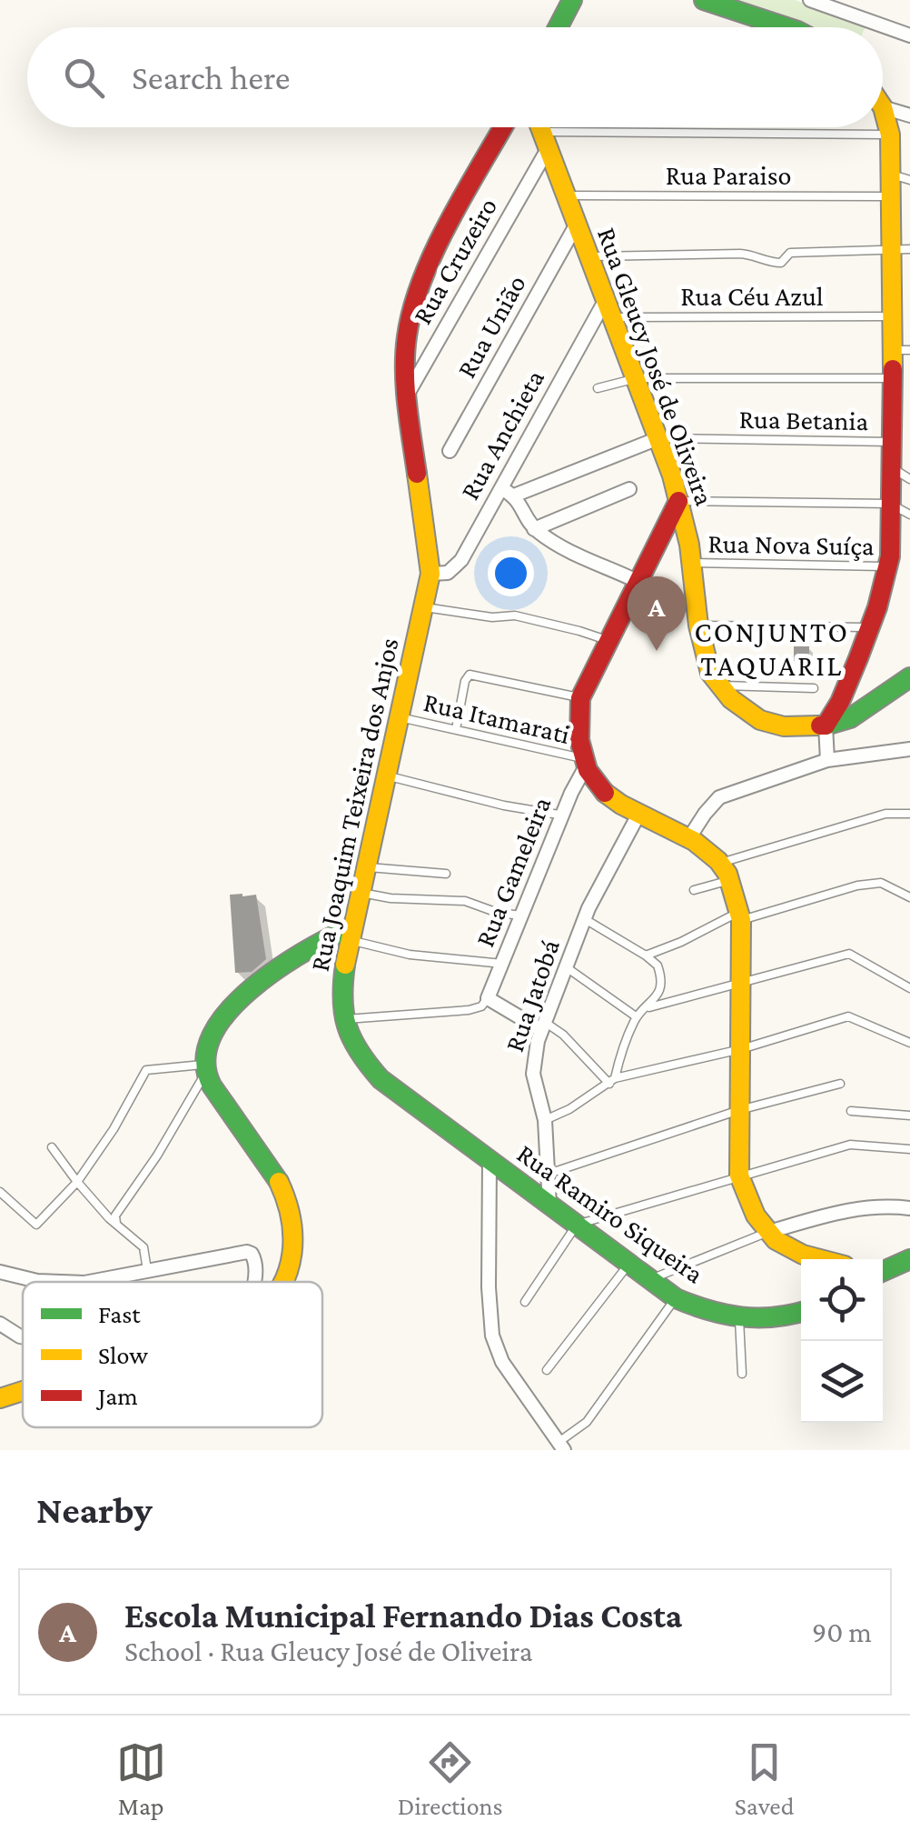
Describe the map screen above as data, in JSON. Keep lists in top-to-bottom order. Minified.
{"streets":{"street":["Rua Cruzeiro","Rua União","Rua Gleucy José de Oliveira","Rua Anchieta","Rua Joaquim Teixeira dos Anjos","Rua Gameleira","Rua Jatobá","Rua Ramiro Siqueira"],"lane":["Rua Paraiso","Rua Céu Azul","Rua Betania","Rua Nova Suíça","Rua Itamarati"]},"crossings":[["Rua Paraiso","Rua Gleucy José de Oliveira"],["Rua Cruzeiro","Rua Gleucy José de Oliveira"],["Rua Cruzeiro","Rua Joaquim Teixeira dos Anjos"],["Rua Céu Azul","Rua Gleucy José de Oliveira"],["Rua Céu Azul","Rua Anchieta"],["Rua União","Rua Gleucy José de Oliveira"],["Rua Gleucy José de Oliveira","Rua Betania"],["Rua Gleucy José de Oliveira","Rua Anchieta"],["Rua Gleucy José de Oliveira","Rua Nova Suíça"],["Rua Anchieta","Rua Joaquim Teixeira dos Anjos"],["Rua Itamarati","Rua Joaquim Teixeira dos Anjos"],["Rua Itamarati","Rua Gameleira"],["Rua Jatobá","Rua Ramiro Siqueira"]],"districts":["CONJUNTO TAQUARIL"],"legend":["Fast","Slow","Jam"],"page":{"search":"Search here","pins":"A","heading":"Nearby","list":[{"mark":"A","name":"Escola Municipal Fernando Dias Costa","note":"School · Rua Gleucy José de Oliveira","value":"90 m"}],"nav":["Map","Directions","Saved"]}}
